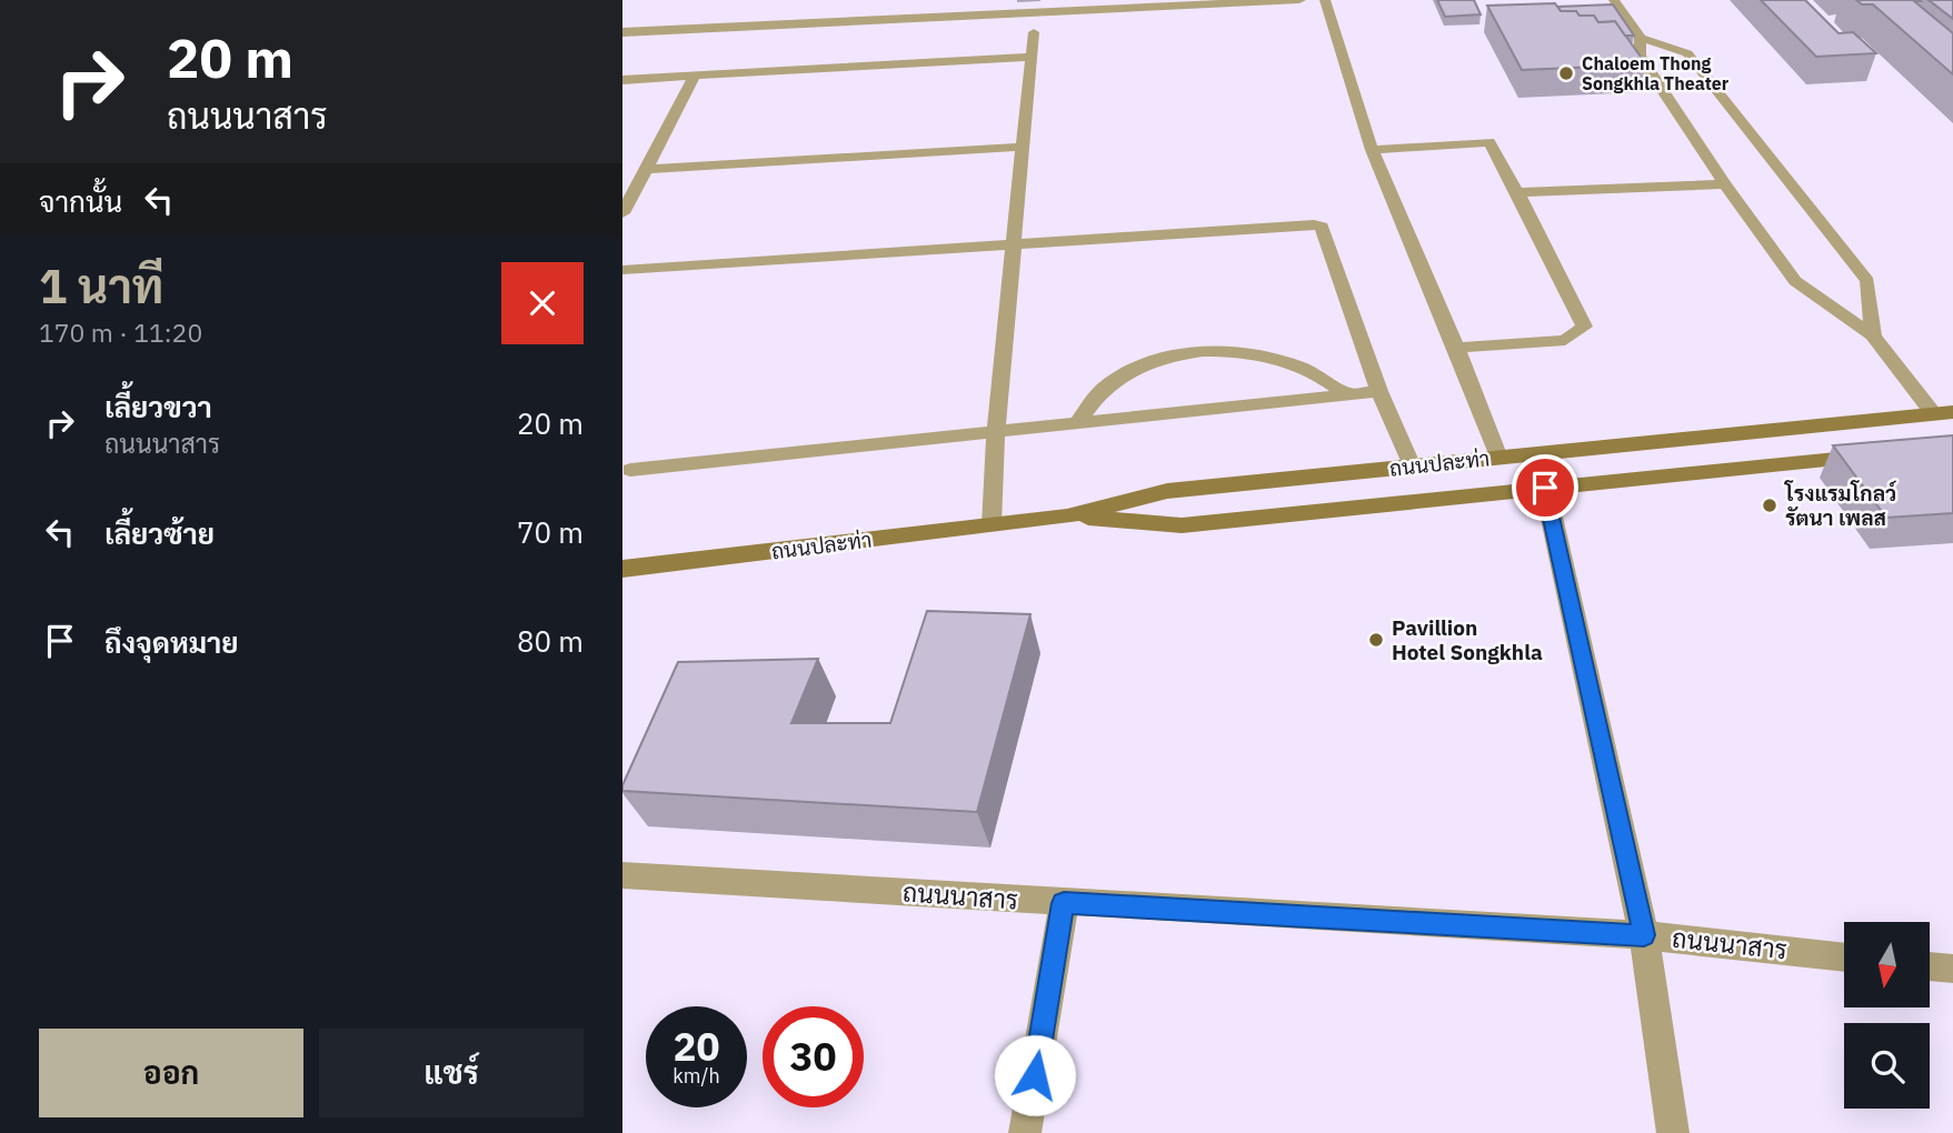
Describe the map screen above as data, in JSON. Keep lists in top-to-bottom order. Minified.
{"streets":{"main road":["ถนนปละท่า"],"street":["ถนนนาสาร"]},"places":["Chaloem Thong Songkhla Theater","โรงแรมโกลว์ รัตนา เพลส","Pavillion Hotel Songkhla"],"north":"bottom","page":{"turn":["20 m","ถนนนาสาร"],"then":"จากนั้น","heading":["1 นาที","170 m · 11:20"],"list":[{"name":"เลี้ยวขวา","note":"ถนนนาสาร","value":"20 m"},{"name":"เลี้ยวซ้าย","value":"70 m"},{"name":"ถึงจุดหมาย","value":"80 m"}],"speed":"20 km/h","limit":"30","buttons":["ออก","แชร์"]}}
